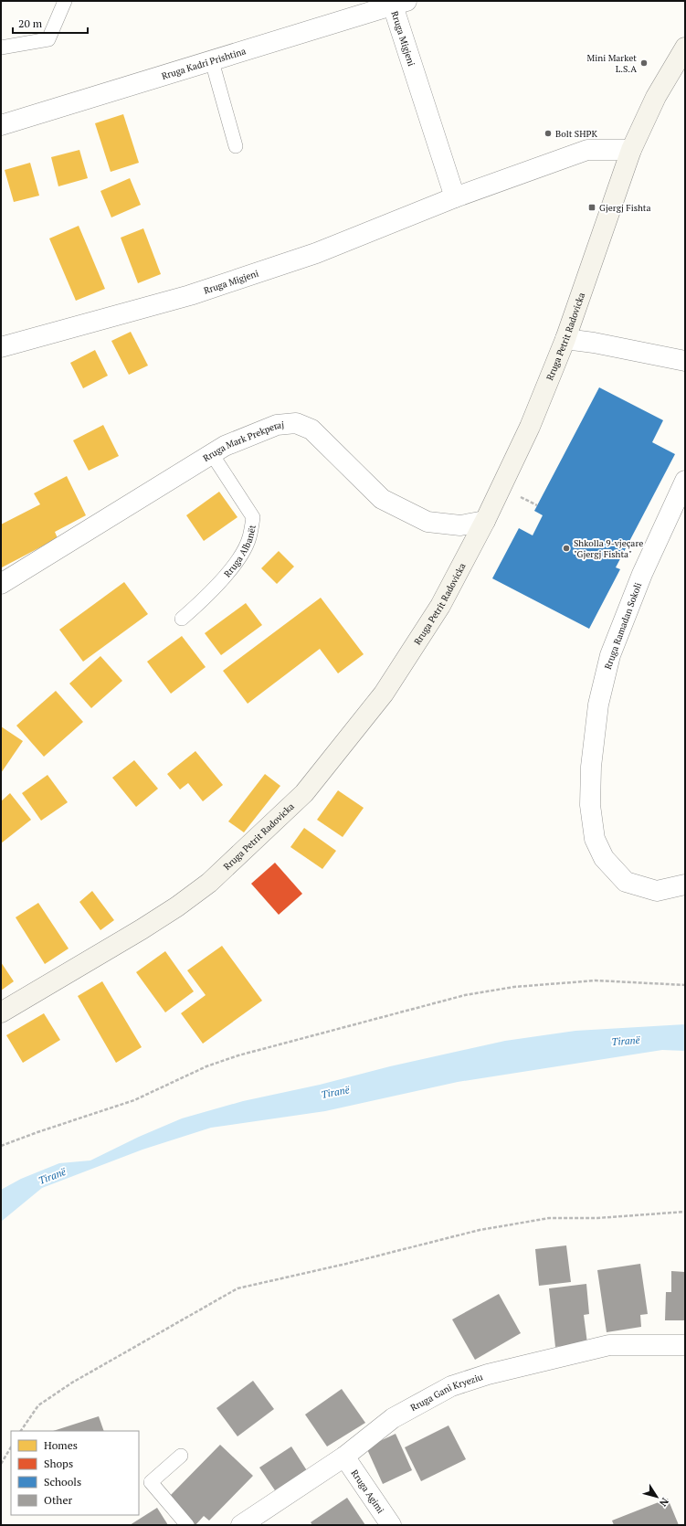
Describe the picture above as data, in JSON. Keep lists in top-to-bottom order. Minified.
{"streets":{"main road":["Rruga Petrit Radovicka"],"street":["Rruga Migjeni","Rruga Kadri Prishtina","Rruga Mark Prekperaj","Rruga Ramadan Sokoli","Rruga Gani Kryeziu","Rruga Agimi"],"lane":["Rruga Albanët"]},"crossings":[["Rruga Migjeni","Rruga Kadri Prishtina"],["Rruga Migjeni","Rruga Petrit Radovicka"],["Rruga Petrit Radovicka","Rruga Mark Prekperaj"],["Rruga Mark Prekperaj","Rruga Albanët"],["Rruga Gani Kryeziu","Rruga Agimi"]],"water":["Tiranë"],"places":{"other":["Mini Market L.S.A","Bolt SHPK","Shkolla 9-vjeçare \"Gjergj Fishta\""],"transit":["Gjergj Fishta"]},"legend":["Homes","Shops","Schools","Other"],"scale_bar":"20 m","north":"bottom right"}
